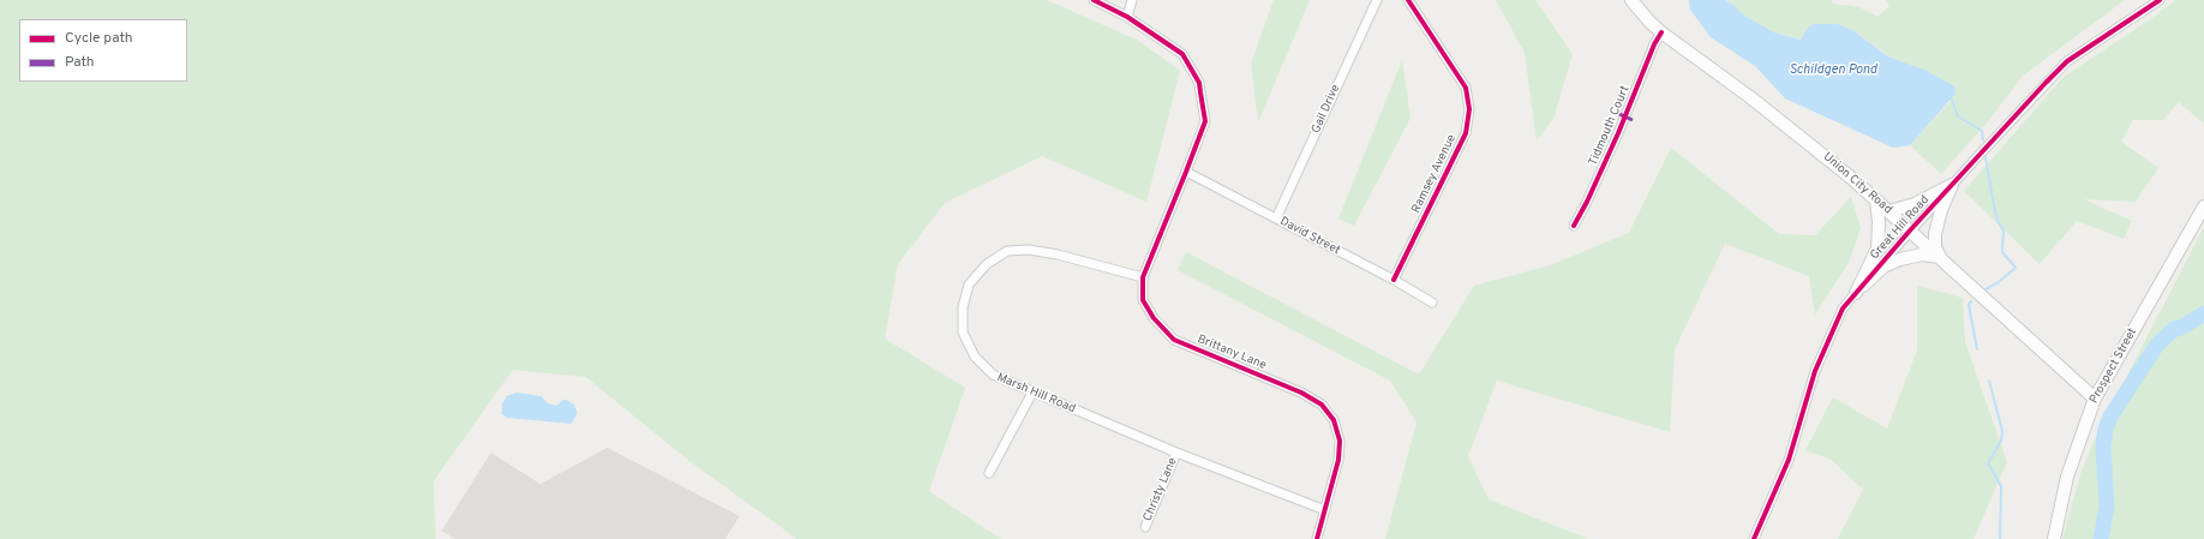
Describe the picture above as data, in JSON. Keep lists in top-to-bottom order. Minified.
{"streets":{"main road":["Union City Road","Prospect Street"],"street":["Gail Drive","Tidmouth Court","Ramsey Avenue","Great Hill Road","David Street","Brittany Lane","Marsh Hill Road","Christy Lane"]},"crossings":[["Gail Drive","David Street"],["Tidmouth Court","Union City Road"],["Ramsey Avenue","David Street"],["Union City Road","Great Hill Road"],["Union City Road","Prospect Street"],["David Street","Brittany Lane"],["Brittany Lane","Marsh Hill Road"],["Marsh Hill Road","Christy Lane"]],"water":["Schildgen Pond"],"legend":["Cycle path","Path"]}
